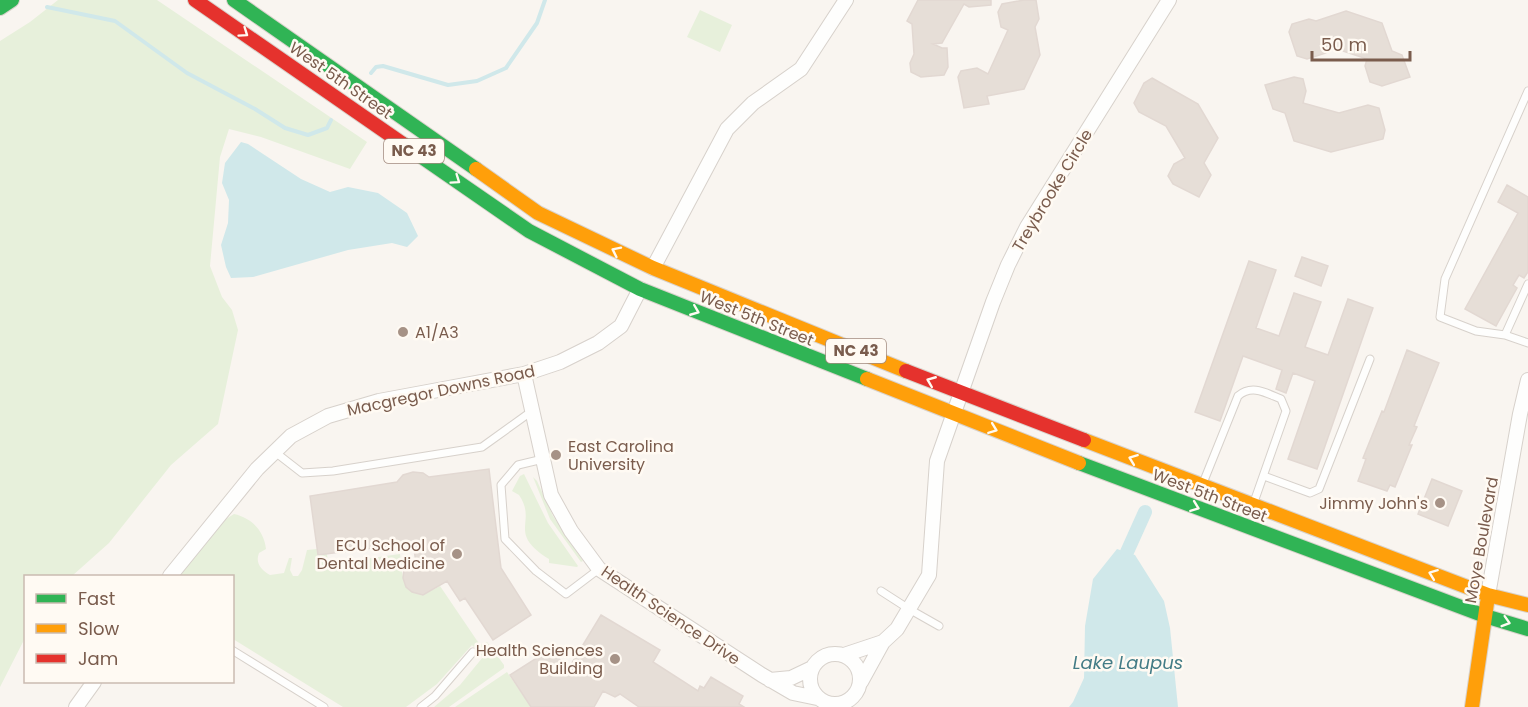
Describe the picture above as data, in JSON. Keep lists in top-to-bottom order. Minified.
{"streets":{"main road":["West 5th Street","NC 43","Moye Boulevard"],"street":["Treybrooke Circle","Macgregor Downs Road","Health Science Drive"]},"crossings":[["West 5th Street","Treybrooke Circle"],["West 5th Street","Macgregor Downs Road"],["West 5th Street","Moye Boulevard"],["Treybrooke Circle","Health Science Drive"],["Macgregor Downs Road","Health Science Drive"]],"water":["Lake Laupus"],"places":["A1/A3","East Carolina University","Jimmy John's","ECU School of Dental Medicine","Health Sciences Building"],"legend":["Fast","Slow","Jam"],"scale_bar":"50 m"}
